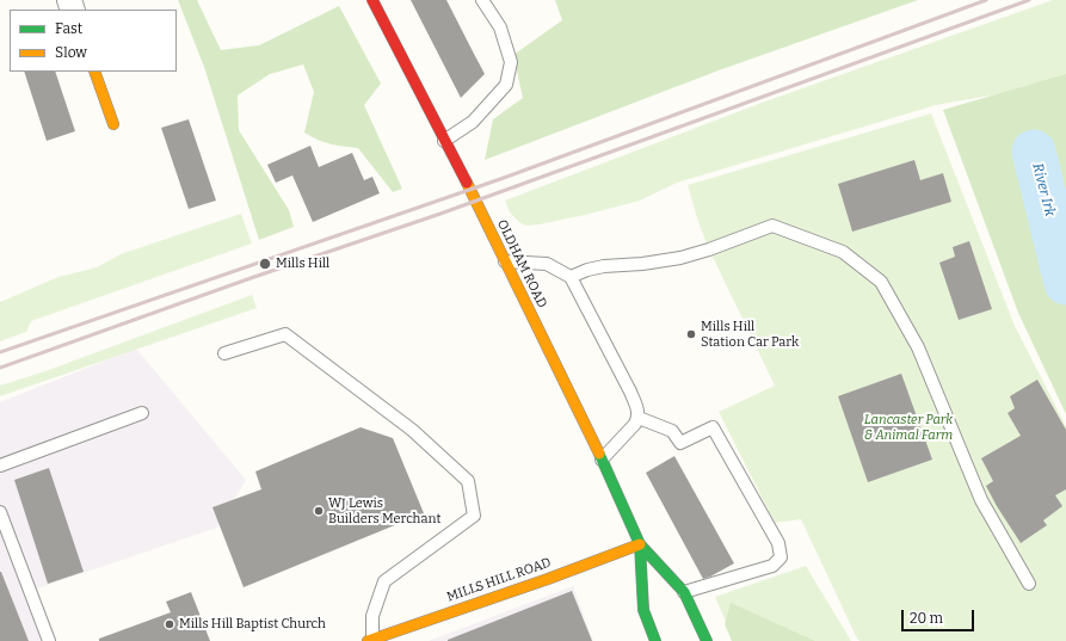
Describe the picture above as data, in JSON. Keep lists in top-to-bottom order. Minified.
{"streets":{"main road":["OLDHAM ROAD","MILLS HILL ROAD"]},"crossings":[["OLDHAM ROAD","MILLS HILL ROAD"]],"water":["River Irk"],"parks":["Lancaster Park & Animal Farm"],"places":["Mills Hill","Mills Hill Station Car Park","WJ Lewis Builders Merchant","Mills Hill Baptist Church"],"legend":["Fast","Slow"],"scale_bar":"20 m"}
